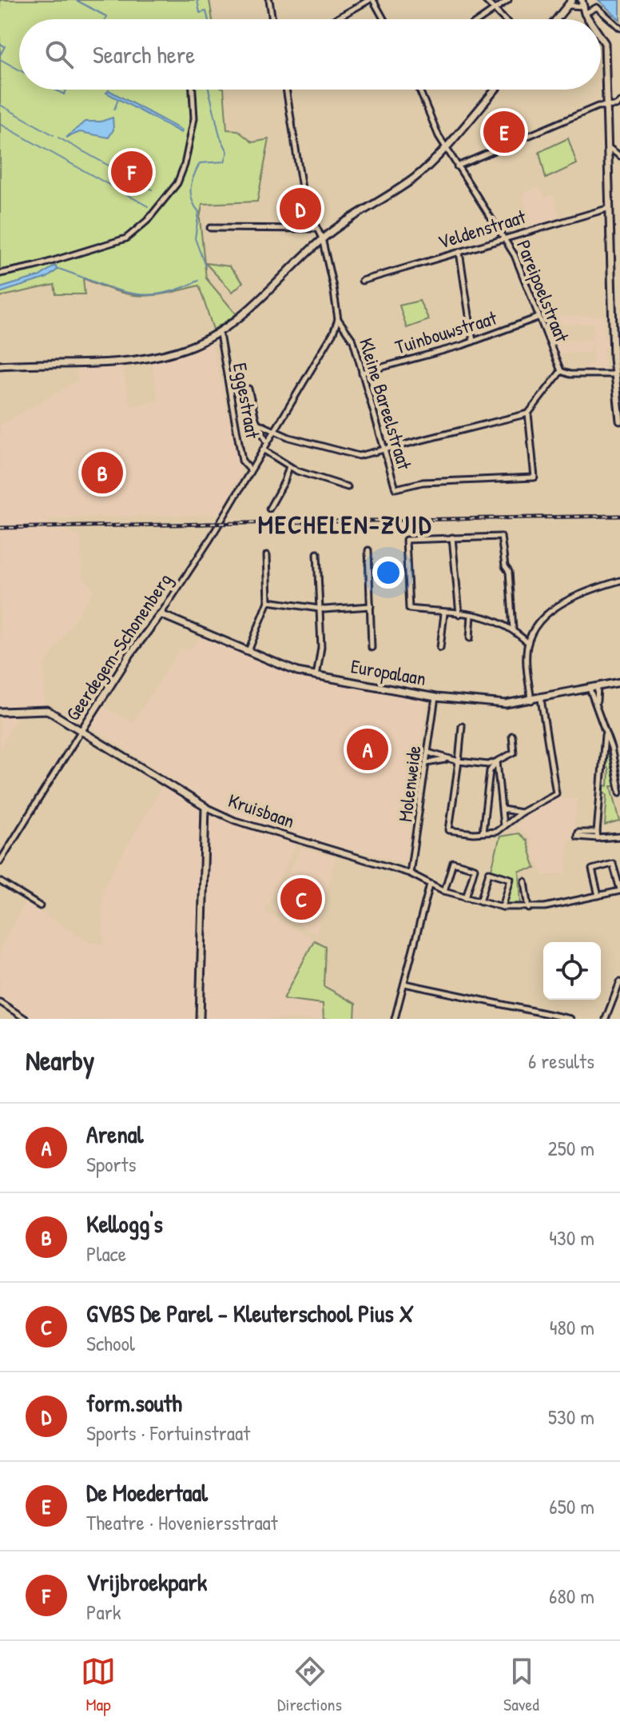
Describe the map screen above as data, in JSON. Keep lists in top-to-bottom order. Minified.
{"streets":{"street":["Veldenstraat","Pareipoelstraat","Tuinbouwstraat","Eggestraat","Kleine Bareelstraat","Geerdegem-Schonenberg","Europalaan","Molenweide","Kruisbaan"]},"crossings":[["Veldenstraat","Pareipoelstraat"],["Pareipoelstraat","Tuinbouwstraat"],["Tuinbouwstraat","Kleine Bareelstraat"],["Eggestraat","Geerdegem-Schonenberg"],["Kleine Bareelstraat","Geerdegem-Schonenberg"],["Geerdegem-Schonenberg","Europalaan"],["Geerdegem-Schonenberg","Kruisbaan"],["Europalaan","Molenweide"],["Molenweide","Kruisbaan"]],"districts":["MECHELEN-ZUID"],"page":{"search":"Search here","pins":["E","F","D","B","A","C"],"heading":["Nearby","6 results"],"list":[{"mark":"A","name":"Arenal","note":"Sports","value":"250 m"},{"mark":"B","name":"Kellogg's","note":"Place","value":"430 m"},{"mark":"C","name":"GVBS De Parel - Kleuterschool Pius X","note":"School","value":"480 m"},{"mark":"D","name":"form.south","note":"Sports · Fortuinstraat","value":"530 m"},{"mark":"E","name":"De Moedertaal","note":"Theatre · Hoveniersstraat","value":"650 m"},{"mark":"F","name":"Vrijbroekpark","note":"Park","value":"680 m"}],"nav":["Map","Directions","Saved"]}}
